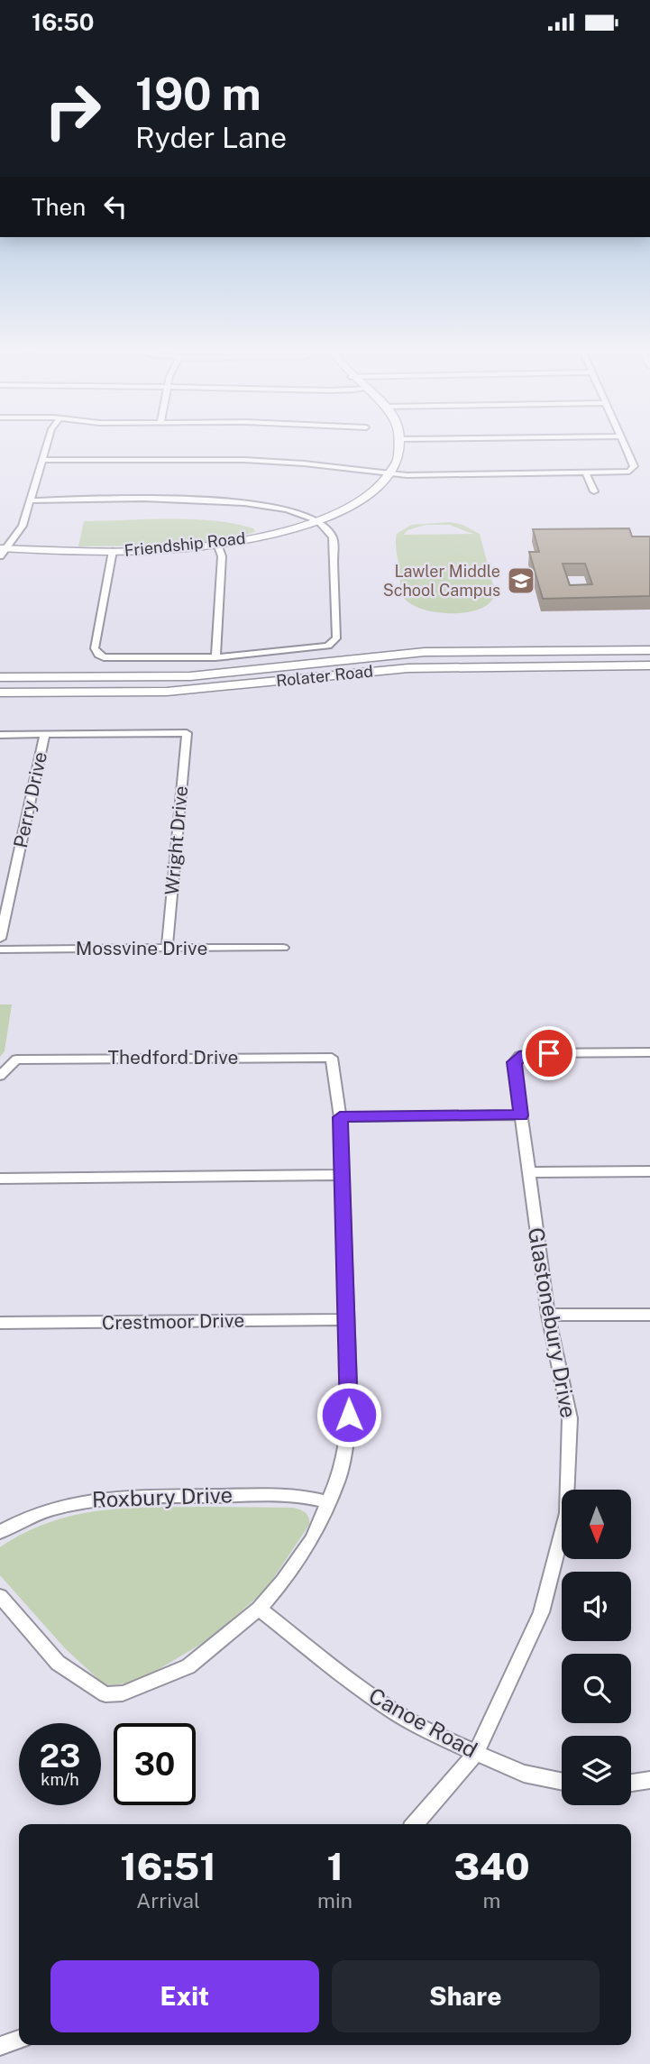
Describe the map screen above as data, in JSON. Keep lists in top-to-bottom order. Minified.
{"streets":{"main road":["Friendship Road","Rolater Road"],"street":["Perry Drive","Wright Drive","Mossvine Drive","Thedford Drive","Crestmoor Drive","Glastonebury Drive","Roxbury Drive","Canoe Road"]},"crossings":[["Perry Drive","Wright Drive"],["Wright Drive","Mossvine Drive"],["Glastonebury Drive","Canoe Road"]],"places":{"school or university":["Lawler Middle School Campus"]},"north":"bottom","page":{"status":"16:50","turn":["190 m","Ryder Lane"],"then":"Then","speed":"23 km/h","limit":"30","eta":["16:51","Arrival","1","min","340","m"],"buttons":["Exit","Share"]}}
